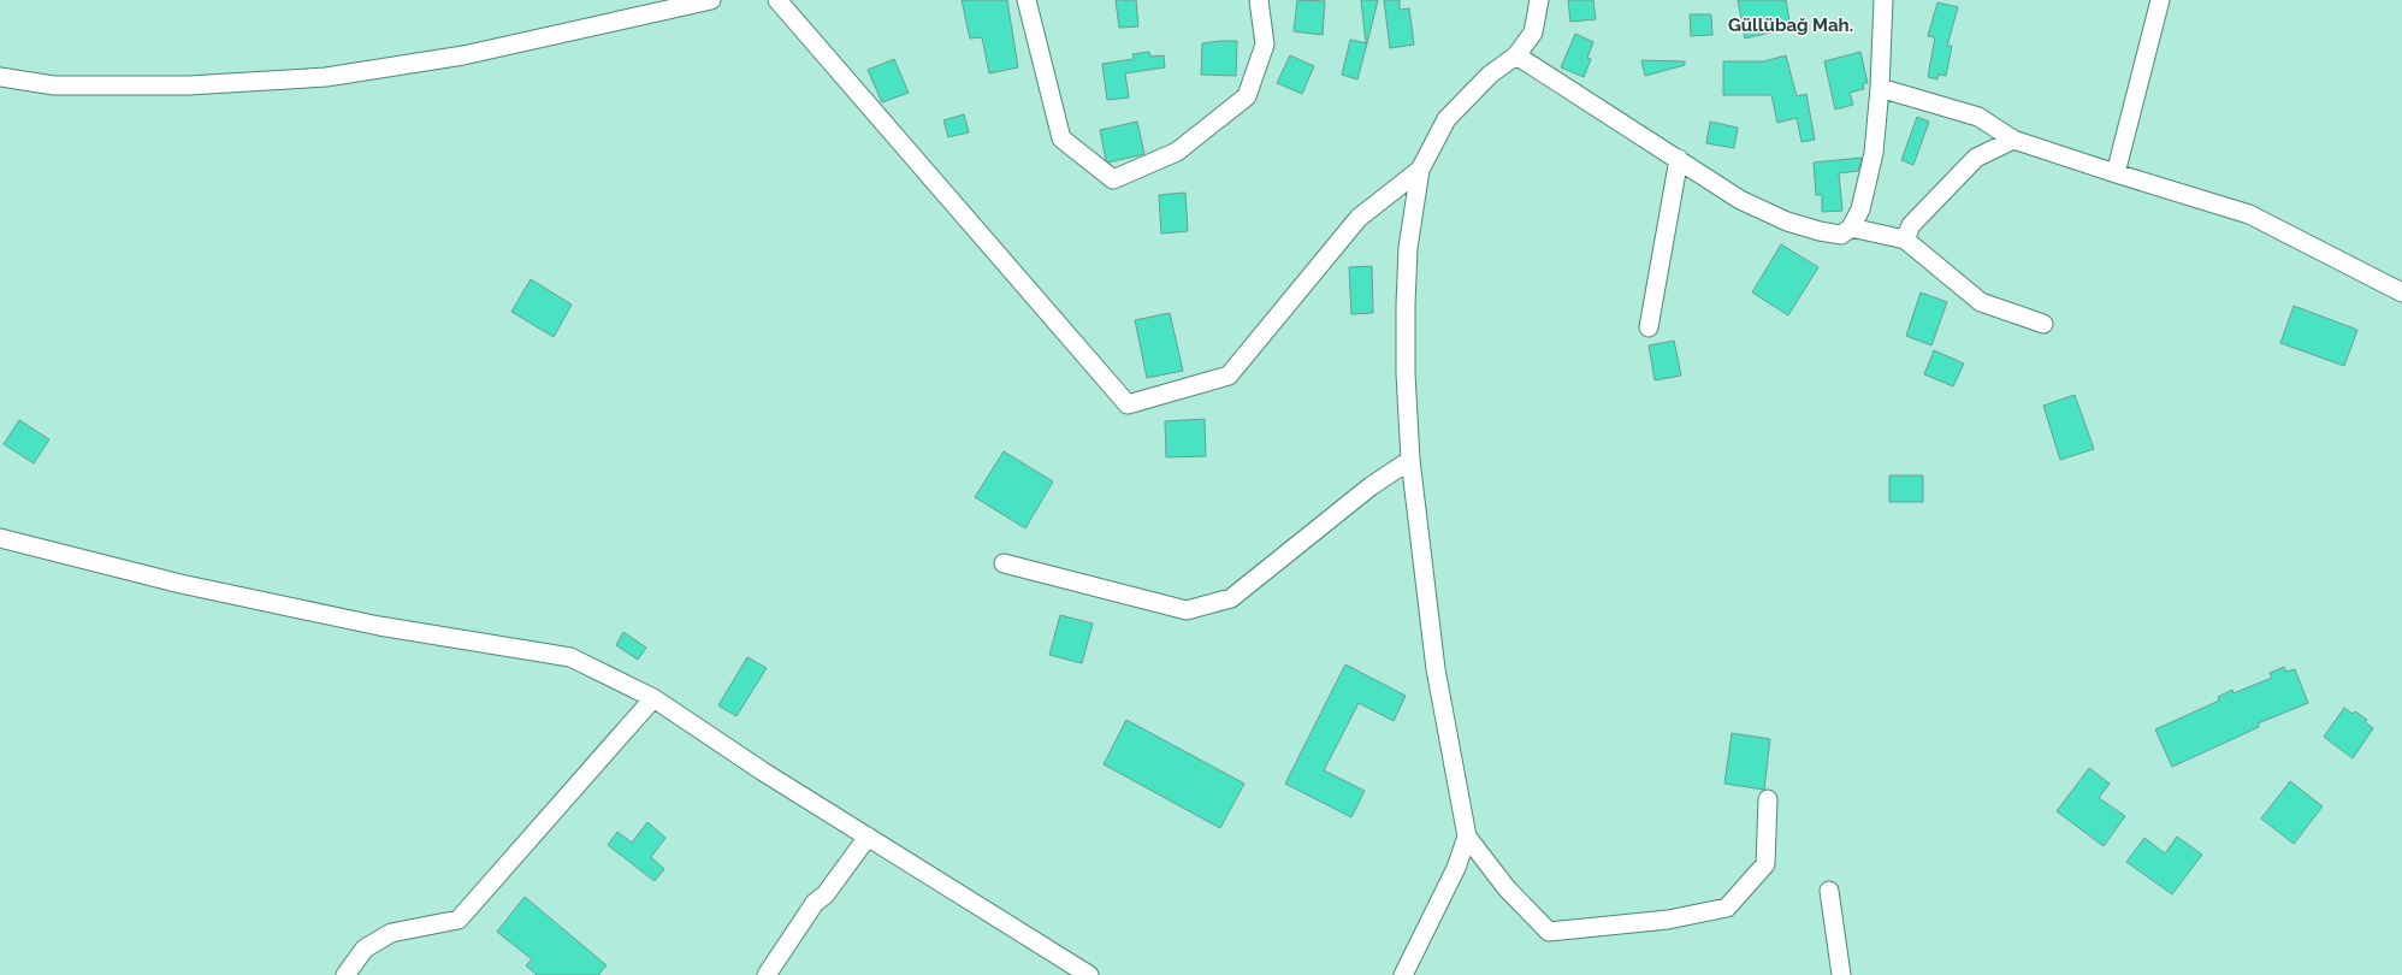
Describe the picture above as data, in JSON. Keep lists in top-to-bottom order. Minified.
{"districts":["Güllübağ Mah."]}
